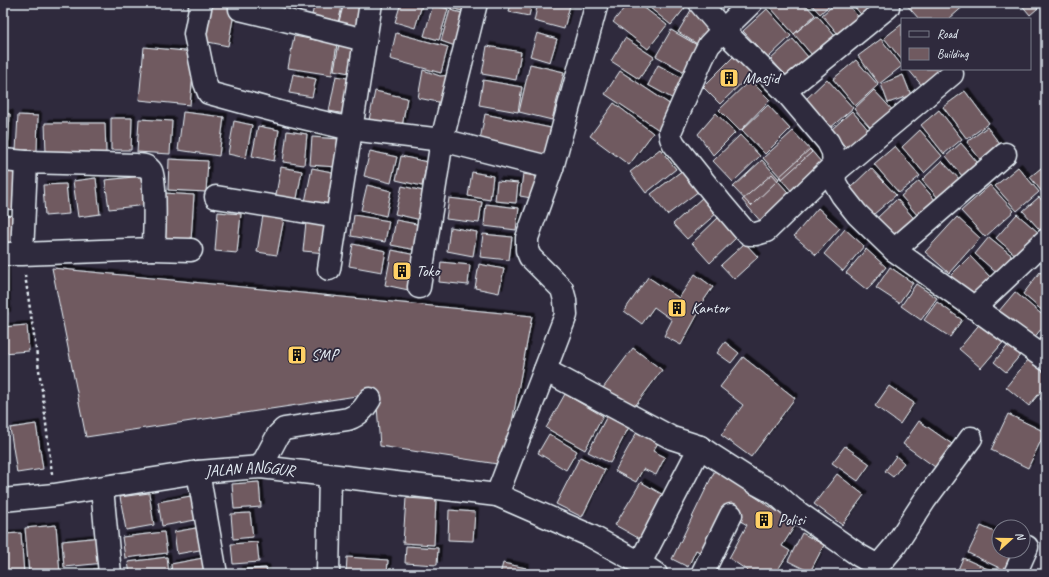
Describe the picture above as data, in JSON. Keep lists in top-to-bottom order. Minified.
{"streets":{"street":["JALAN ANGGUR"]},"places":{"building":["Masjid","Toko","Kantor","SMP","Polisi"]},"legend":["Road","Building"],"north":"right"}
